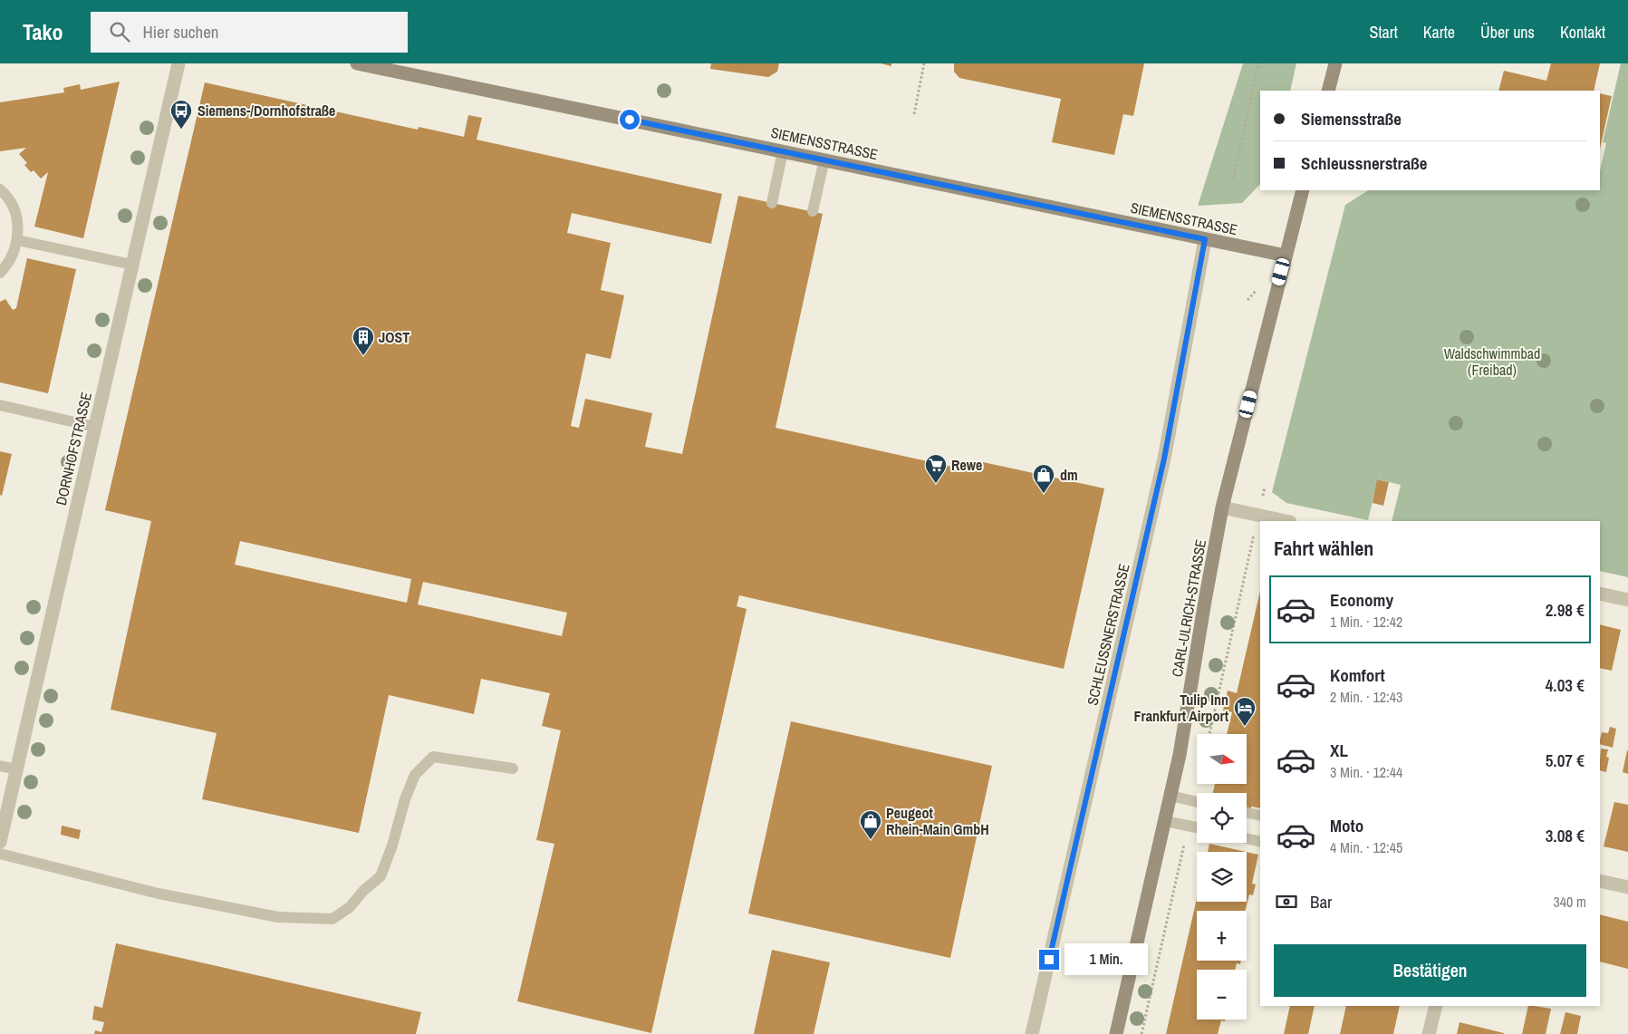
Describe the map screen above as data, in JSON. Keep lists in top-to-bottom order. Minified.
{"streets":{"street":["SIEMENSSTRASSE","DORNHOFSTRASSE","CARL-ULRICH-STRASSE","SCHLEUSSNERSTRASSE"]},"crossings":[["SIEMENSSTRASSE","CARL-ULRICH-STRASSE"],["SIEMENSSTRASSE","SCHLEUSSNERSTRASSE"]],"parks":["Waldschwimmbad (Freibad)"],"places":{"bus stop":["Siemens-/Dornhofstraße"],"building":["JOST"],"supermarket":["Rewe"],"shop":["dm","Peugeot Rhein-Main GmbH"],"hotel":["Tulip Inn Frankfurt Airport"]},"north":"right","page":{"header":"Tako","search":"Hier suchen","nav":["Start","Karte","Über uns","Kontakt"],"banner":["Siemensstraße","Schleussnerstraße"],"heading":"Fahrt wählen","list":[{"name":"Economy","note":"1 Min. · 12:42","value":"2.98 €"},{"name":"Komfort","note":"2 Min. · 12:43","value":"4.03 €"},{"name":"XL","note":"3 Min. · 12:44","value":"5.07 €"},{"name":"Moto","note":"4 Min. · 12:45","value":"3.08 €"}],"map_buttons":["+","−"],"pay":["Bar","340 m"],"buttons":"Bestätigen","bubble":"1 Min."}}
